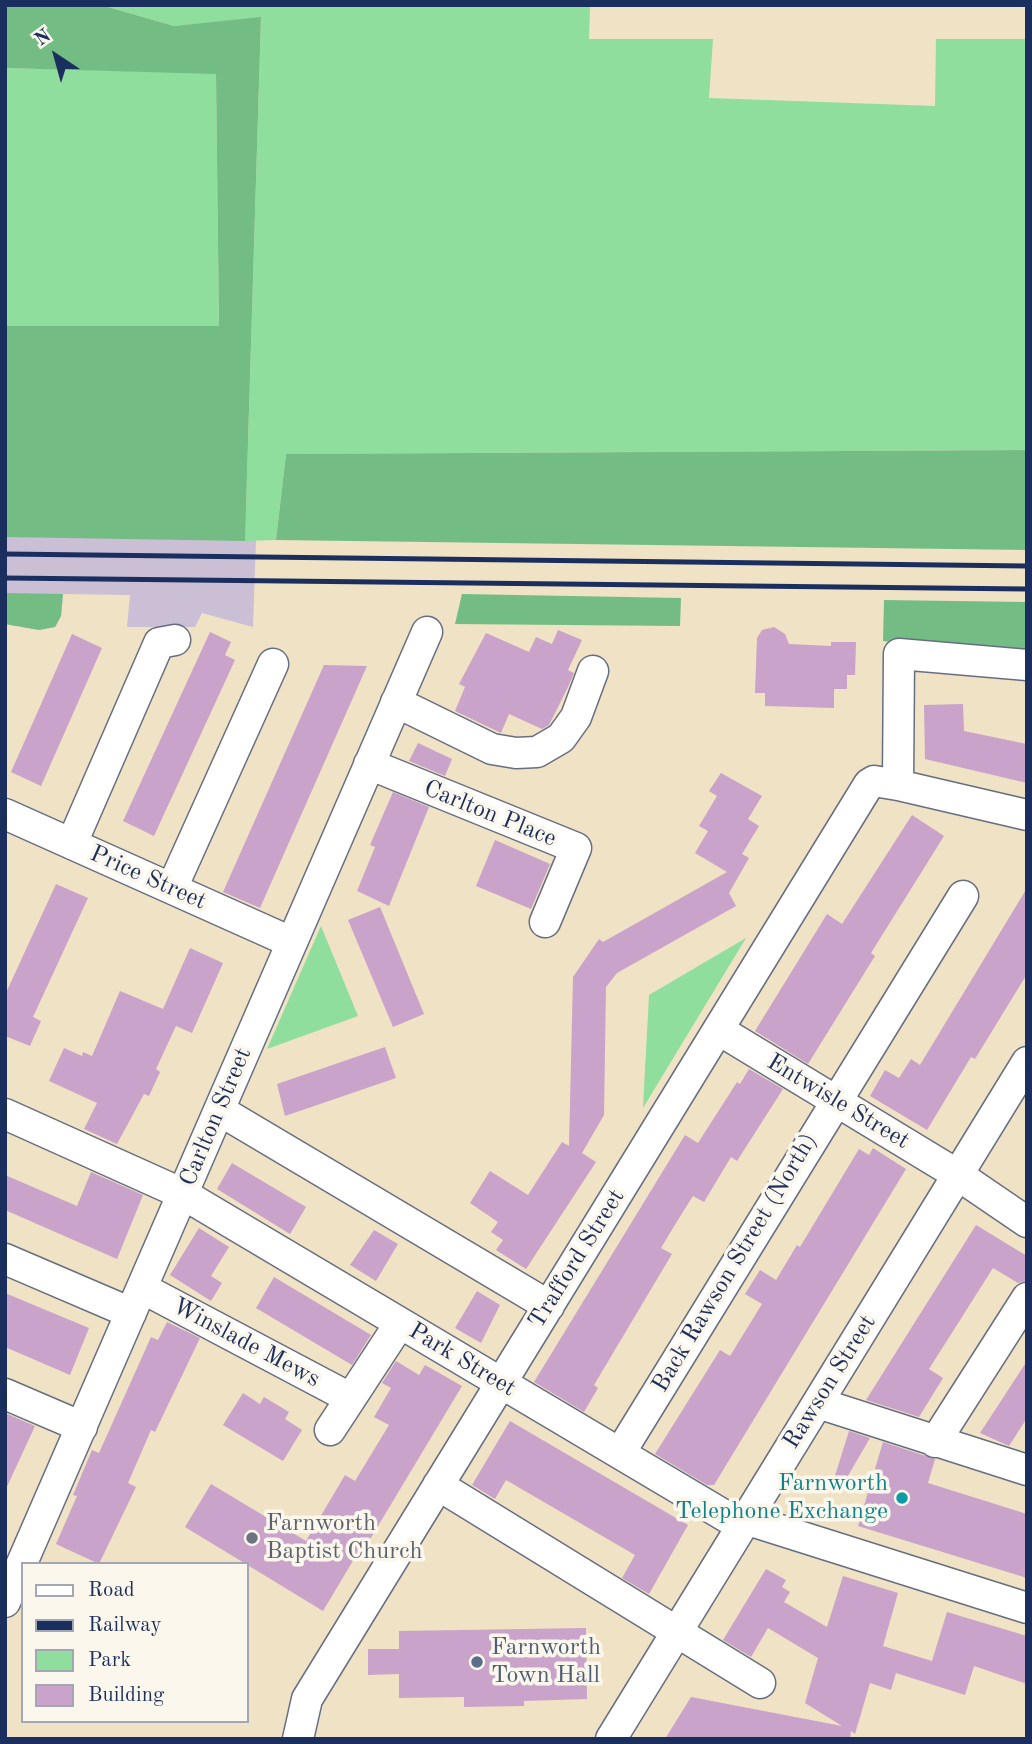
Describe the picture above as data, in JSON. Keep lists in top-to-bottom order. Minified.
{"streets":{"street":["Carlton Place","Price Street","Entwisle Street","Carlton Street","Trafford Street","Back Rawson Street (North)","Winslade Mews","Park Street","Rawson Street"]},"crossings":[["Carlton Place","Carlton Street"],["Price Street","Carlton Street"],["Entwisle Street","Trafford Street"],["Entwisle Street","Back Rawson Street (North)"],["Entwisle Street","Rawson Street"],["Carlton Street","Winslade Mews"],["Carlton Street","Park Street"],["Trafford Street","Park Street"],["Back Rawson Street (North)","Park Street"],["Winslade Mews","Park Street"],["Park Street","Rawson Street"]],"places":["Farnworth Telephone Exchange","Farnworth Baptist Church","Farnworth Town Hall"],"legend":["Road","Railway","Park","Building"],"north":"top left"}
